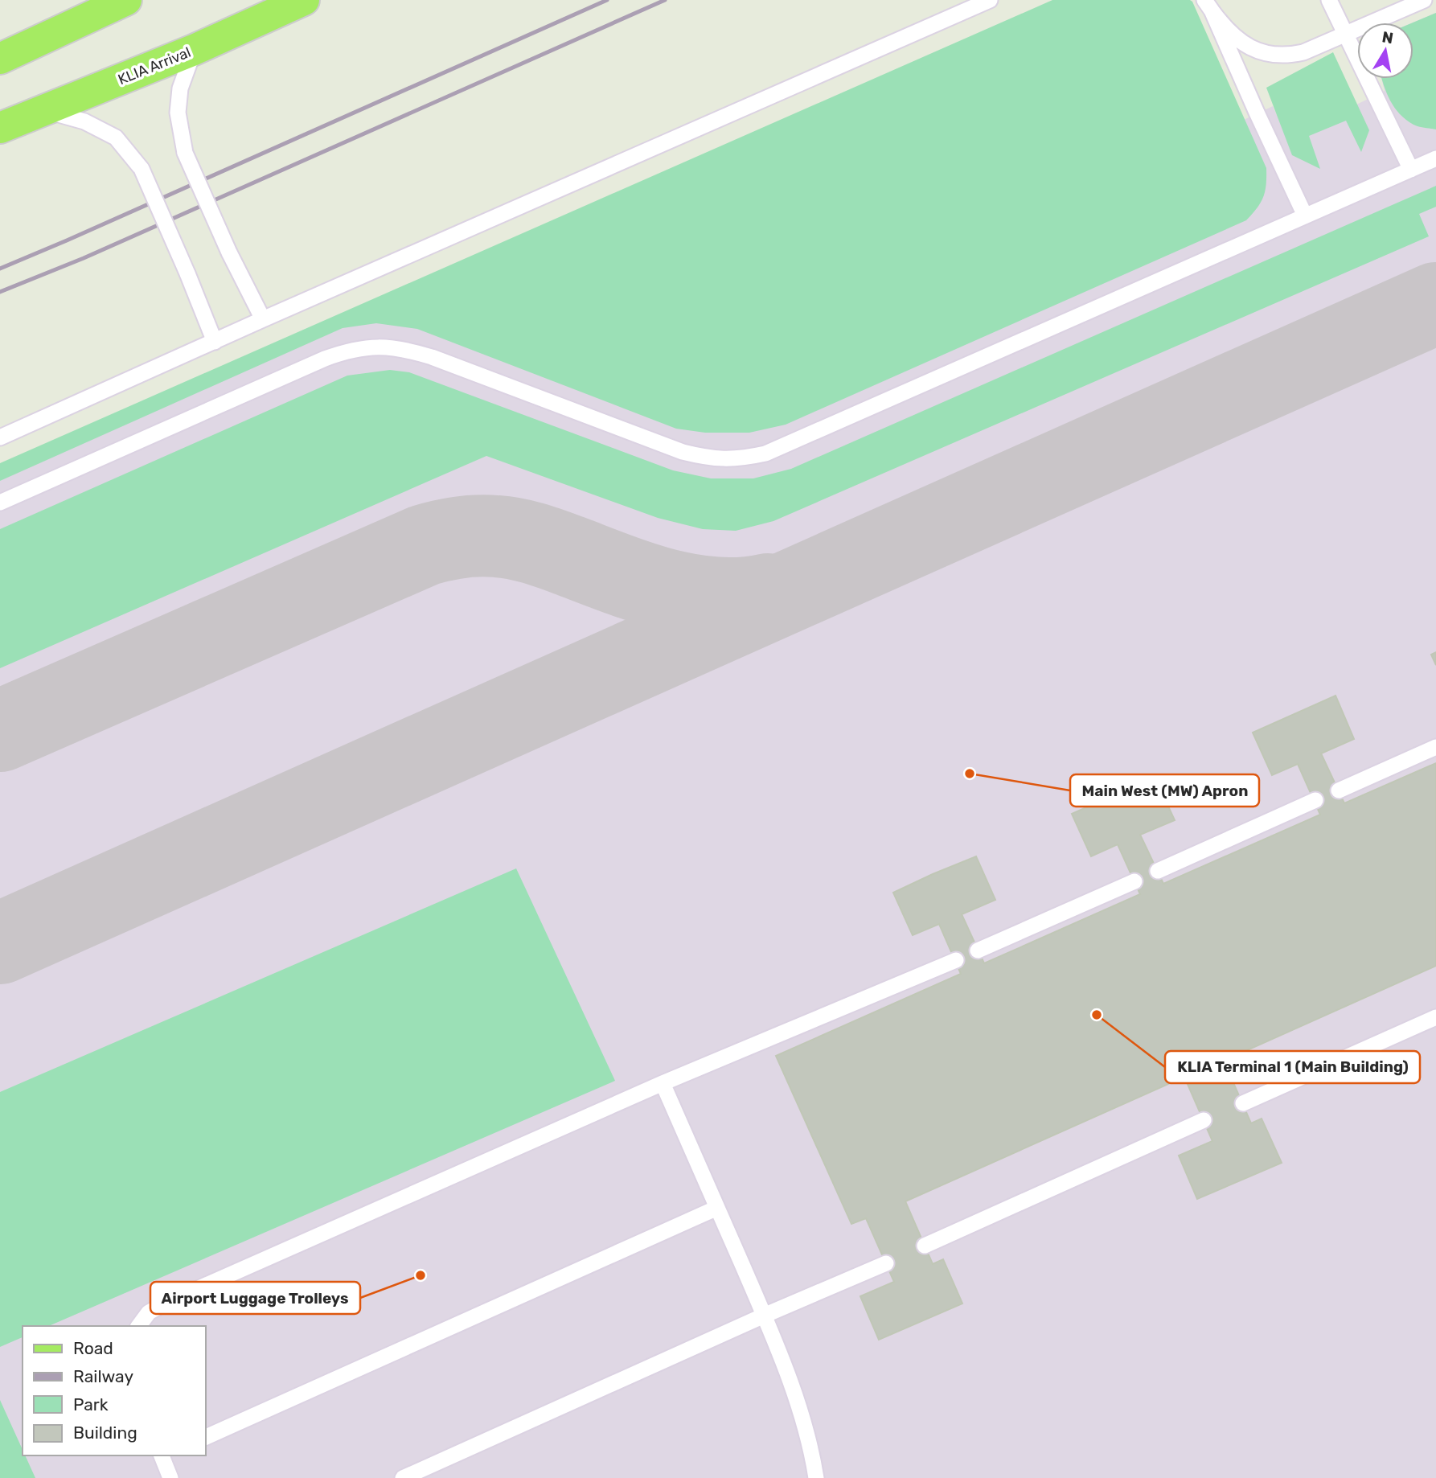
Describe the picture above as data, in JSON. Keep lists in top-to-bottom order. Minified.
{"streets":{"main road":["KLIA Arrival"]},"places":["Main West (MW) Apron","KLIA Terminal 1 (Main Building)","Airport Luggage Trolleys"],"legend":["Road","Railway","Park","Building"],"north":"top"}
